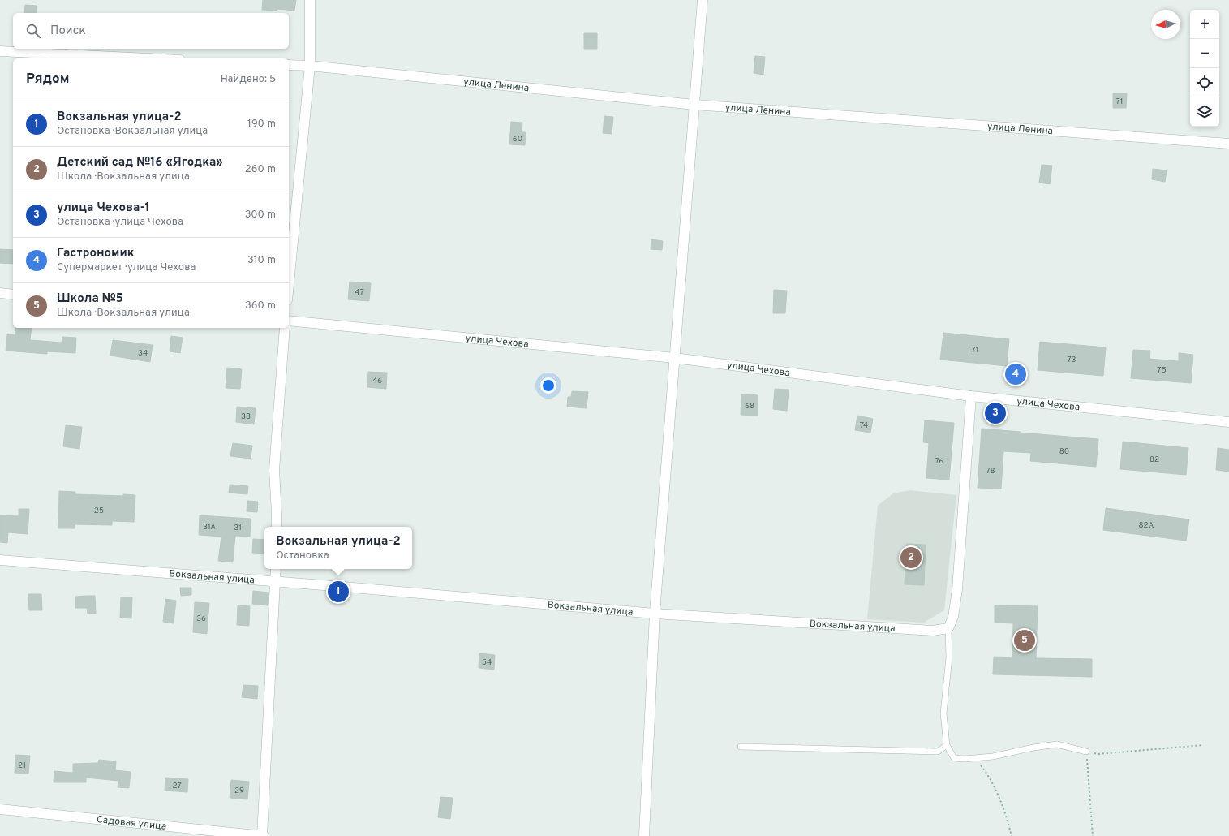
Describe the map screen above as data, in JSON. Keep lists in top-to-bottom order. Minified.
{"streets":{"street":["улица Ленина","улица Чехова","Вокзальная улица","Садовая улица"]},"house_numbers":["71","60","47","71","34","73","75","46","68","38","74","80","82","76","78","25","82А","31А","31","36","54","21","27","29"],"north":"left","page":{"map_buttons":["+","−"],"search":"Поиск","heading":["Рядом","Найдено: 5"],"list":[{"mark":"1","name":"Вокзальная улица-2","note":"Остановка · Вокзальная улица","value":"190 m"},{"mark":"2","name":"Детский сад №16 «Ягодка»","note":"Школа · Вокзальная улица","value":"260 m"},{"mark":"3","name":"улица Чехова-1","note":"Остановка · улица Чехова","value":"300 m"},{"mark":"4","name":"Гастрономик","note":"Супермаркет · улица Чехова","value":"310 m"},{"mark":"5","name":"Школа №5","note":"Школа · Вокзальная улица","value":"360 m"}],"pins":["4","3","2","1","5"],"popup":["Вокзальная улица-2","Остановка"]}}
